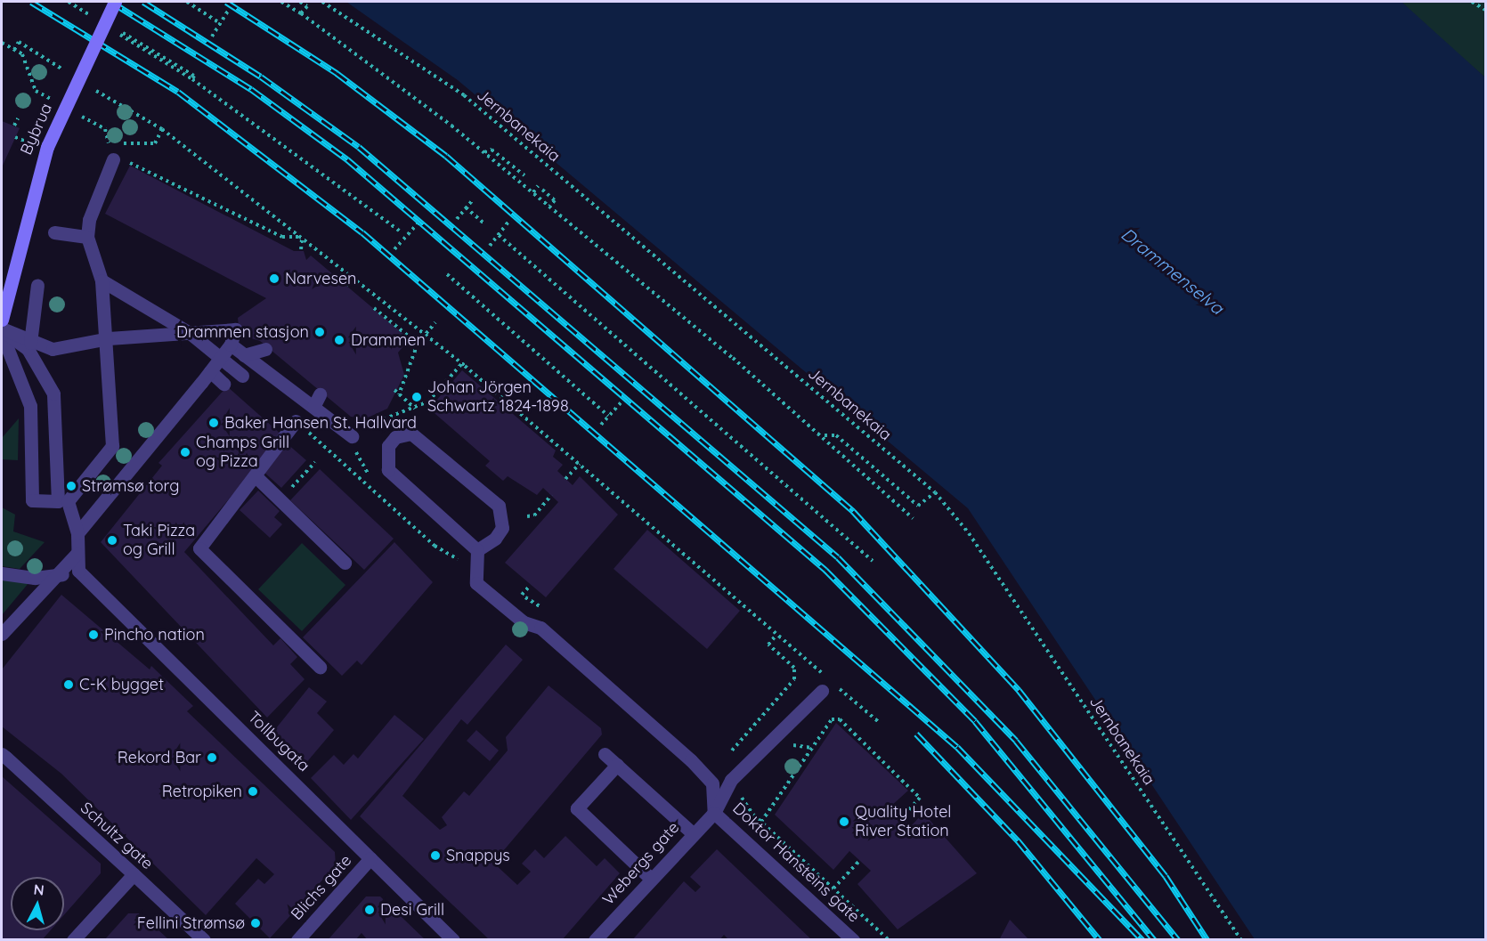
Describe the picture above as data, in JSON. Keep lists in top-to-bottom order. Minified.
{"streets":{"street":["Bybrua","Tollbugata","Schultz gate","Doktor Hansteins gate","Webergs gate","Blichs gate"],"path":["Jernbanekaia"]},"crossings":[["Tollbugata","Blichs gate"],["Doktor Hansteins gate","Webergs gate"]],"water":["Drammenselva"],"places":["Narvesen","Drammen stasjon","Drammen","Johan Jörgen Schwartz 1824-1898","Baker Hansen St. Hallvard","Champs Grill og Pizza","Strømsø torg","Taki Pizza og Grill","Pincho nation","C-K bygget","Rekord Bar","Retropiken","Quality Hotel River Station","Snappys","Desi Grill","Fellini Strømsø"],"north":"top"}
